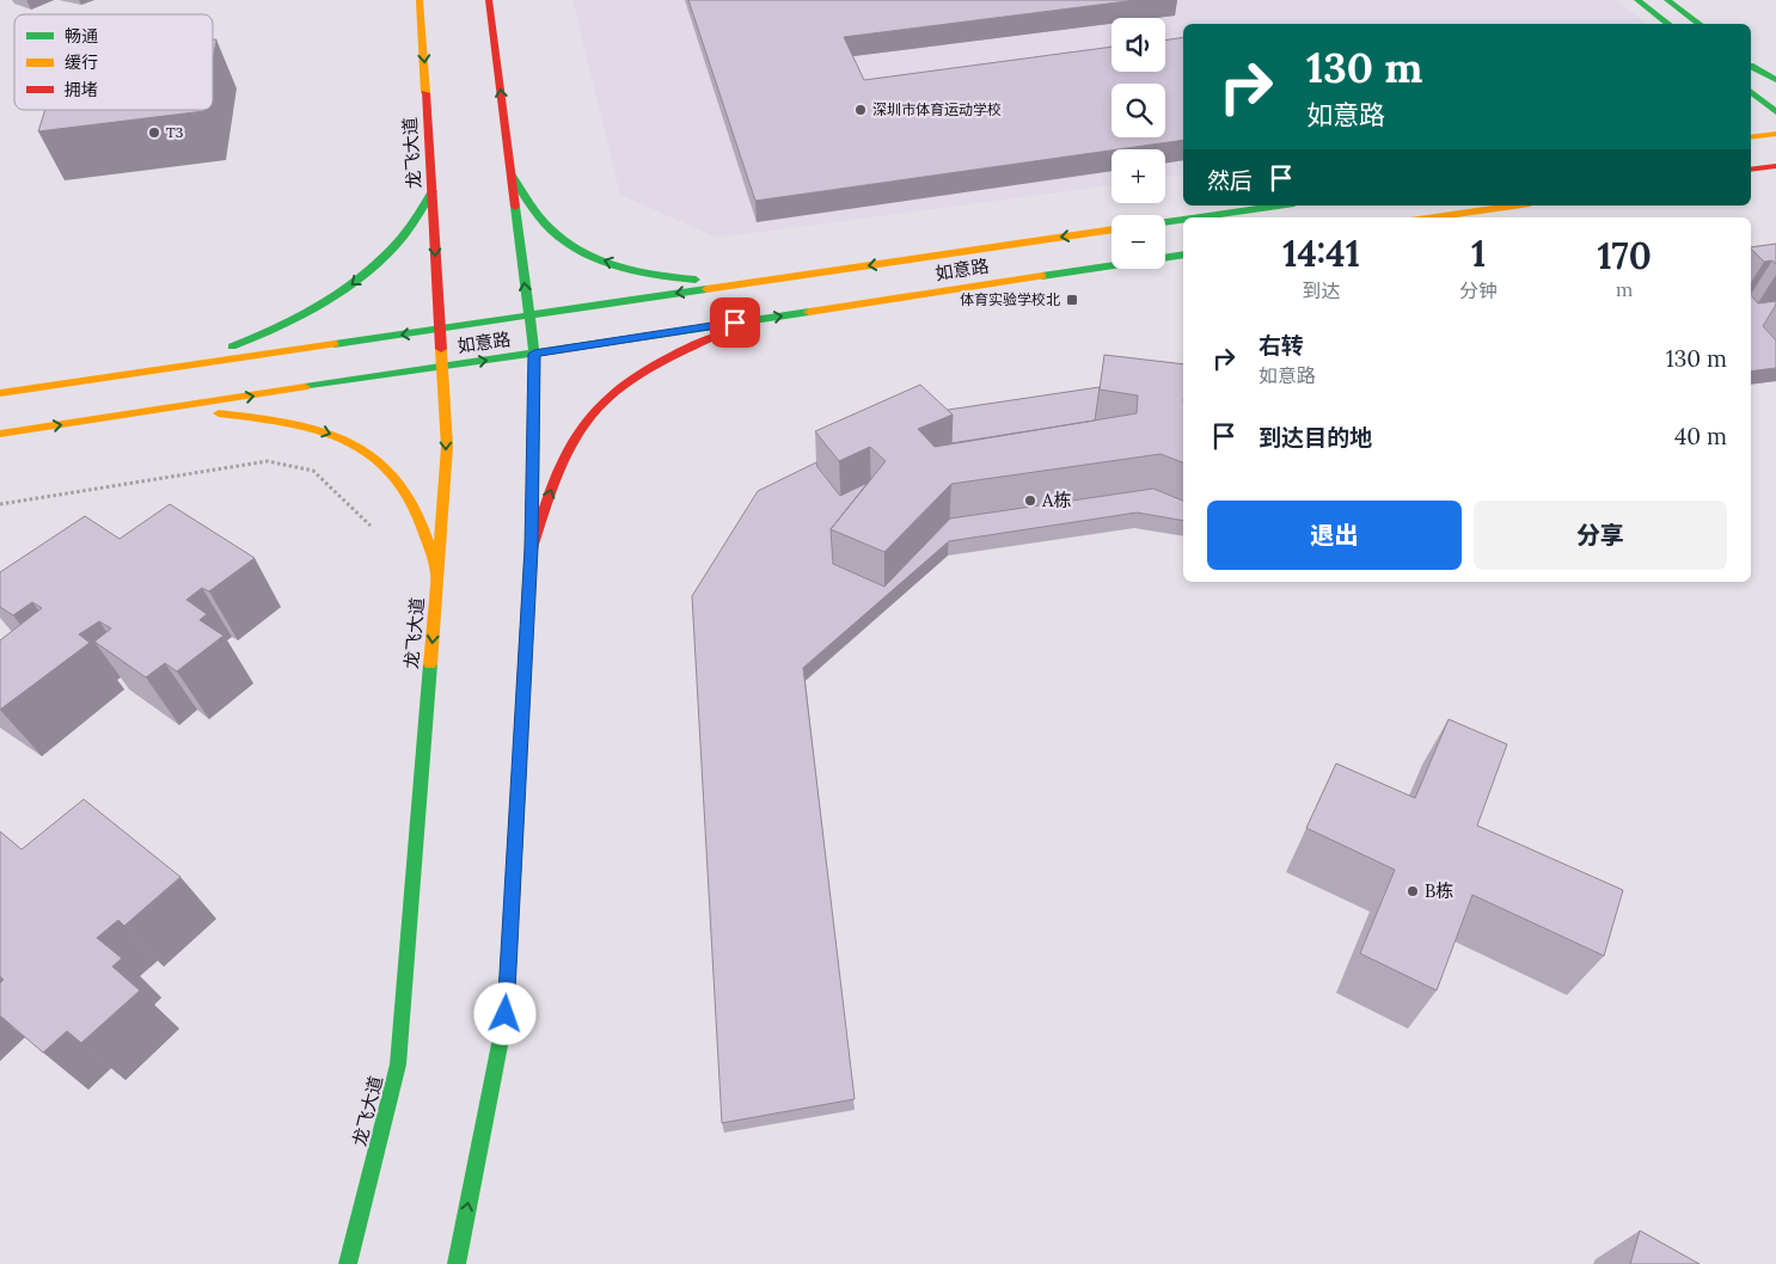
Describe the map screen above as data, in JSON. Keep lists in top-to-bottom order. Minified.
{"streets":{"main road":["龙飞大道","如意路"]},"crossings":[["龙飞大道","如意路"]],"places":{"other":["深圳市体育运动学校","T3","A栋","B栋"],"transit":["体育实验学校北"]},"legend":["畅通","缓行","拥堵"],"page":{"map_buttons":["+","−"],"turn":["130 m","如意路"],"then":"然后","eta":["14:41","到达","1","分钟","170","m"],"list":[{"name":"右转","note":"如意路","value":"130 m"},{"name":"到达目的地","value":"40 m"}],"buttons":["退出","分享"]}}
